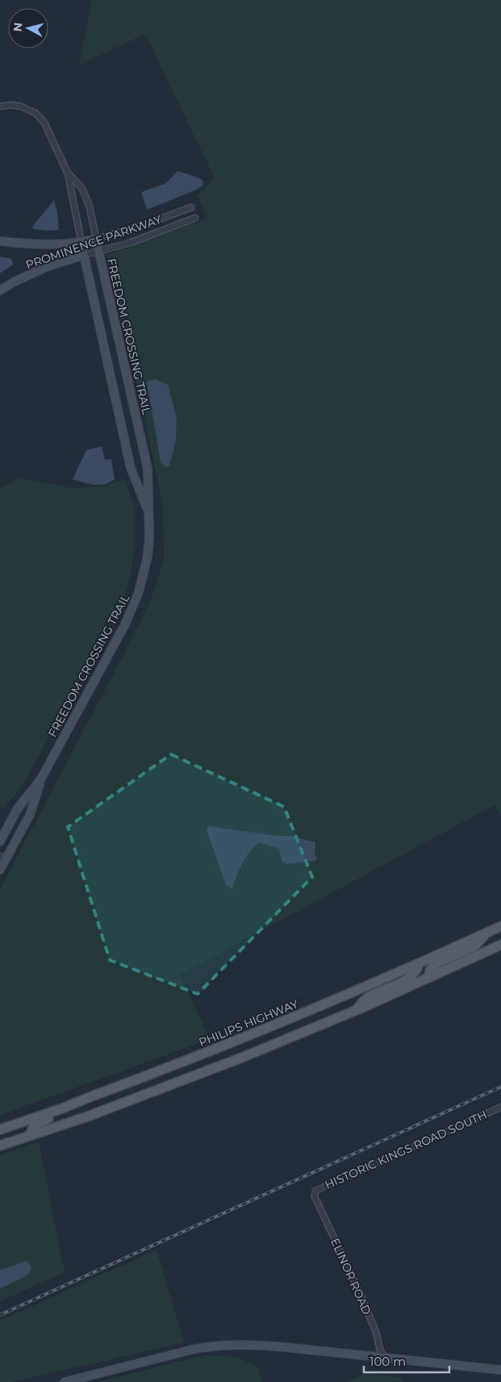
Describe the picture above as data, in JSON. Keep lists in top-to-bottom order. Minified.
{"streets":{"main road":["PHILIPS HIGHWAY"],"street":["PROMINENCE PARKWAY","FREEDOM CROSSING TRAIL","HISTORIC KINGS ROAD SOUTH","ELINOR ROAD"]},"crossings":[["PROMINENCE PARKWAY","FREEDOM CROSSING TRAIL"],["HISTORIC KINGS ROAD SOUTH","ELINOR ROAD"]],"scale_bar":"100 m","north":"left"}
